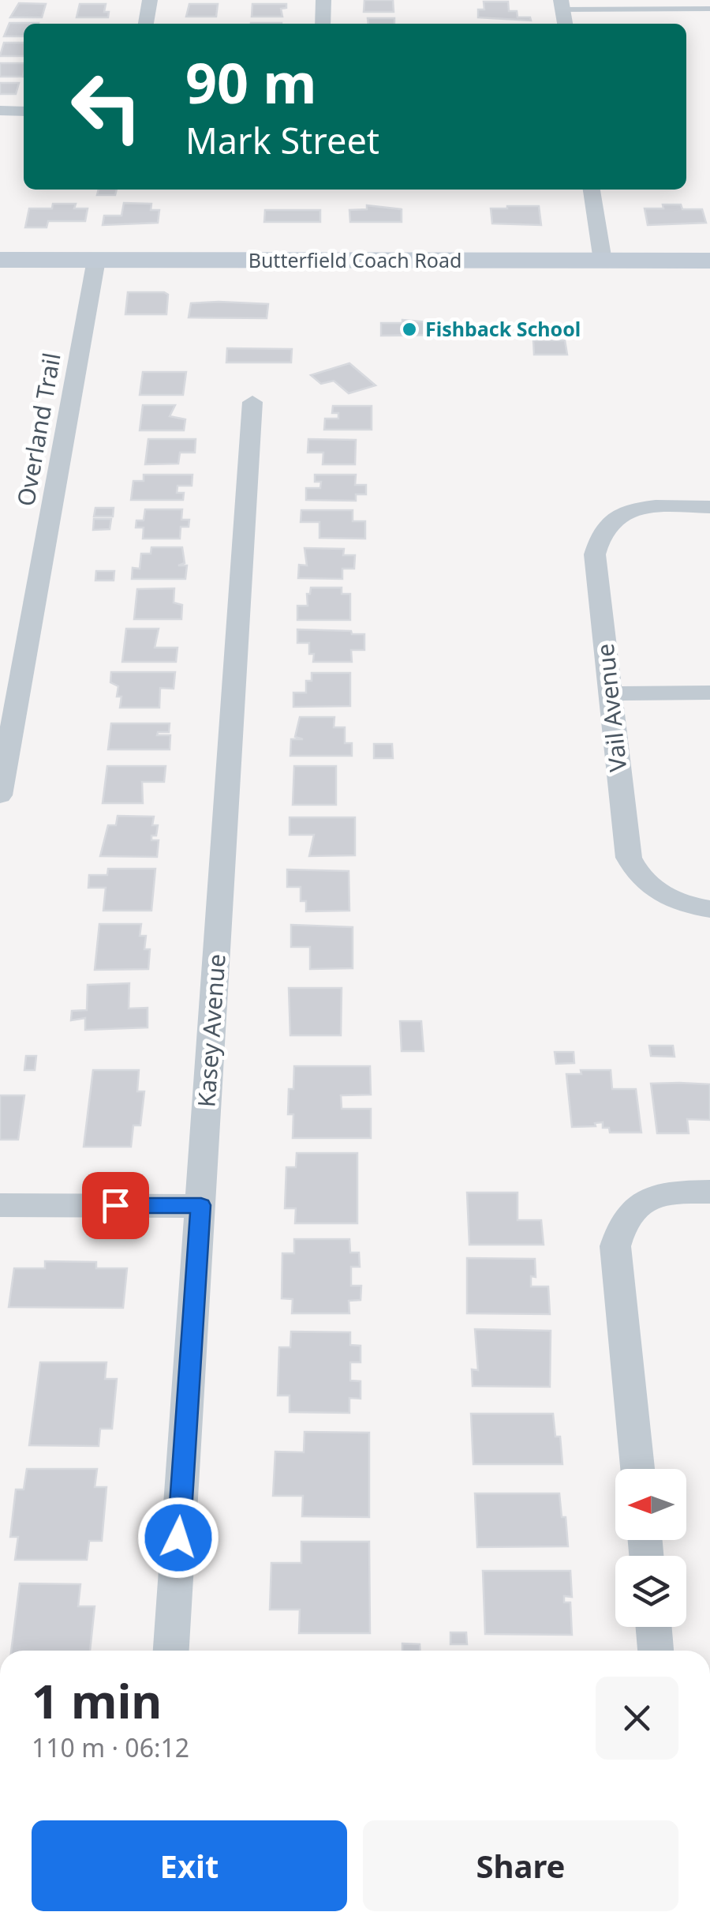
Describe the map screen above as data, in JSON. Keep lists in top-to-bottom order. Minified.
{"streets":{"main road":["Butterfield Coach Road"],"street":["Overland Trail","Vail Avenue","Kasey Avenue"]},"crossings":[["Butterfield Coach Road","Overland Trail"]],"places":["Fishback School"],"north":"left","page":{"turn":["90 m","Mark Street"],"heading":["1 min","110 m · 06:12"],"buttons":["Exit","Share"]}}
